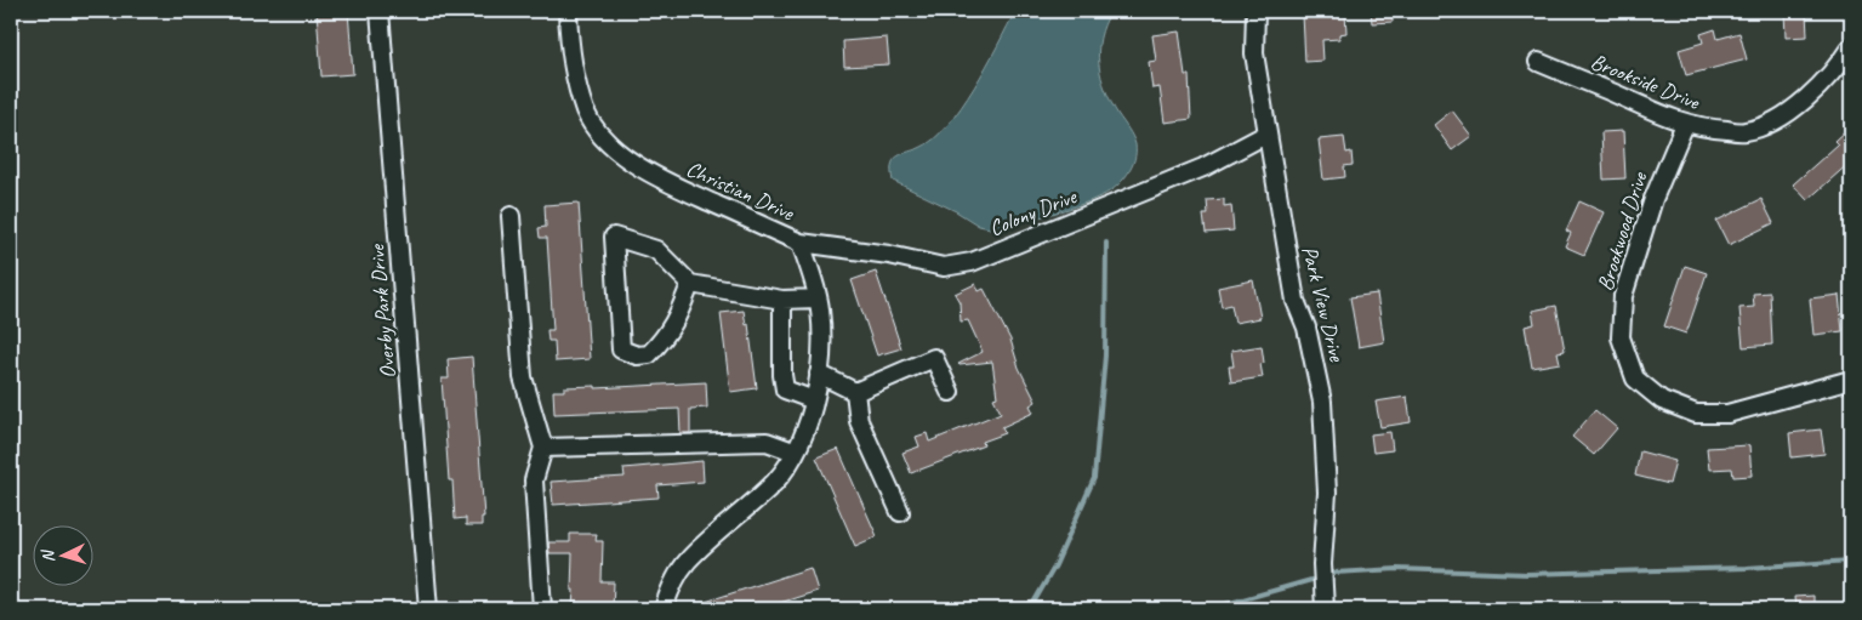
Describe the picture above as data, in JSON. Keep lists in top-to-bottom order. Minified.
{"streets":{"street":["Brookside Drive","Christian Drive","Colony Drive","Brookwood Drive","Park View Drive","Overby Park Drive"]},"crossings":[["Brookside Drive","Brookwood Drive"],["Christian Drive","Colony Drive"],["Colony Drive","Park View Drive"]],"north":"left"}
